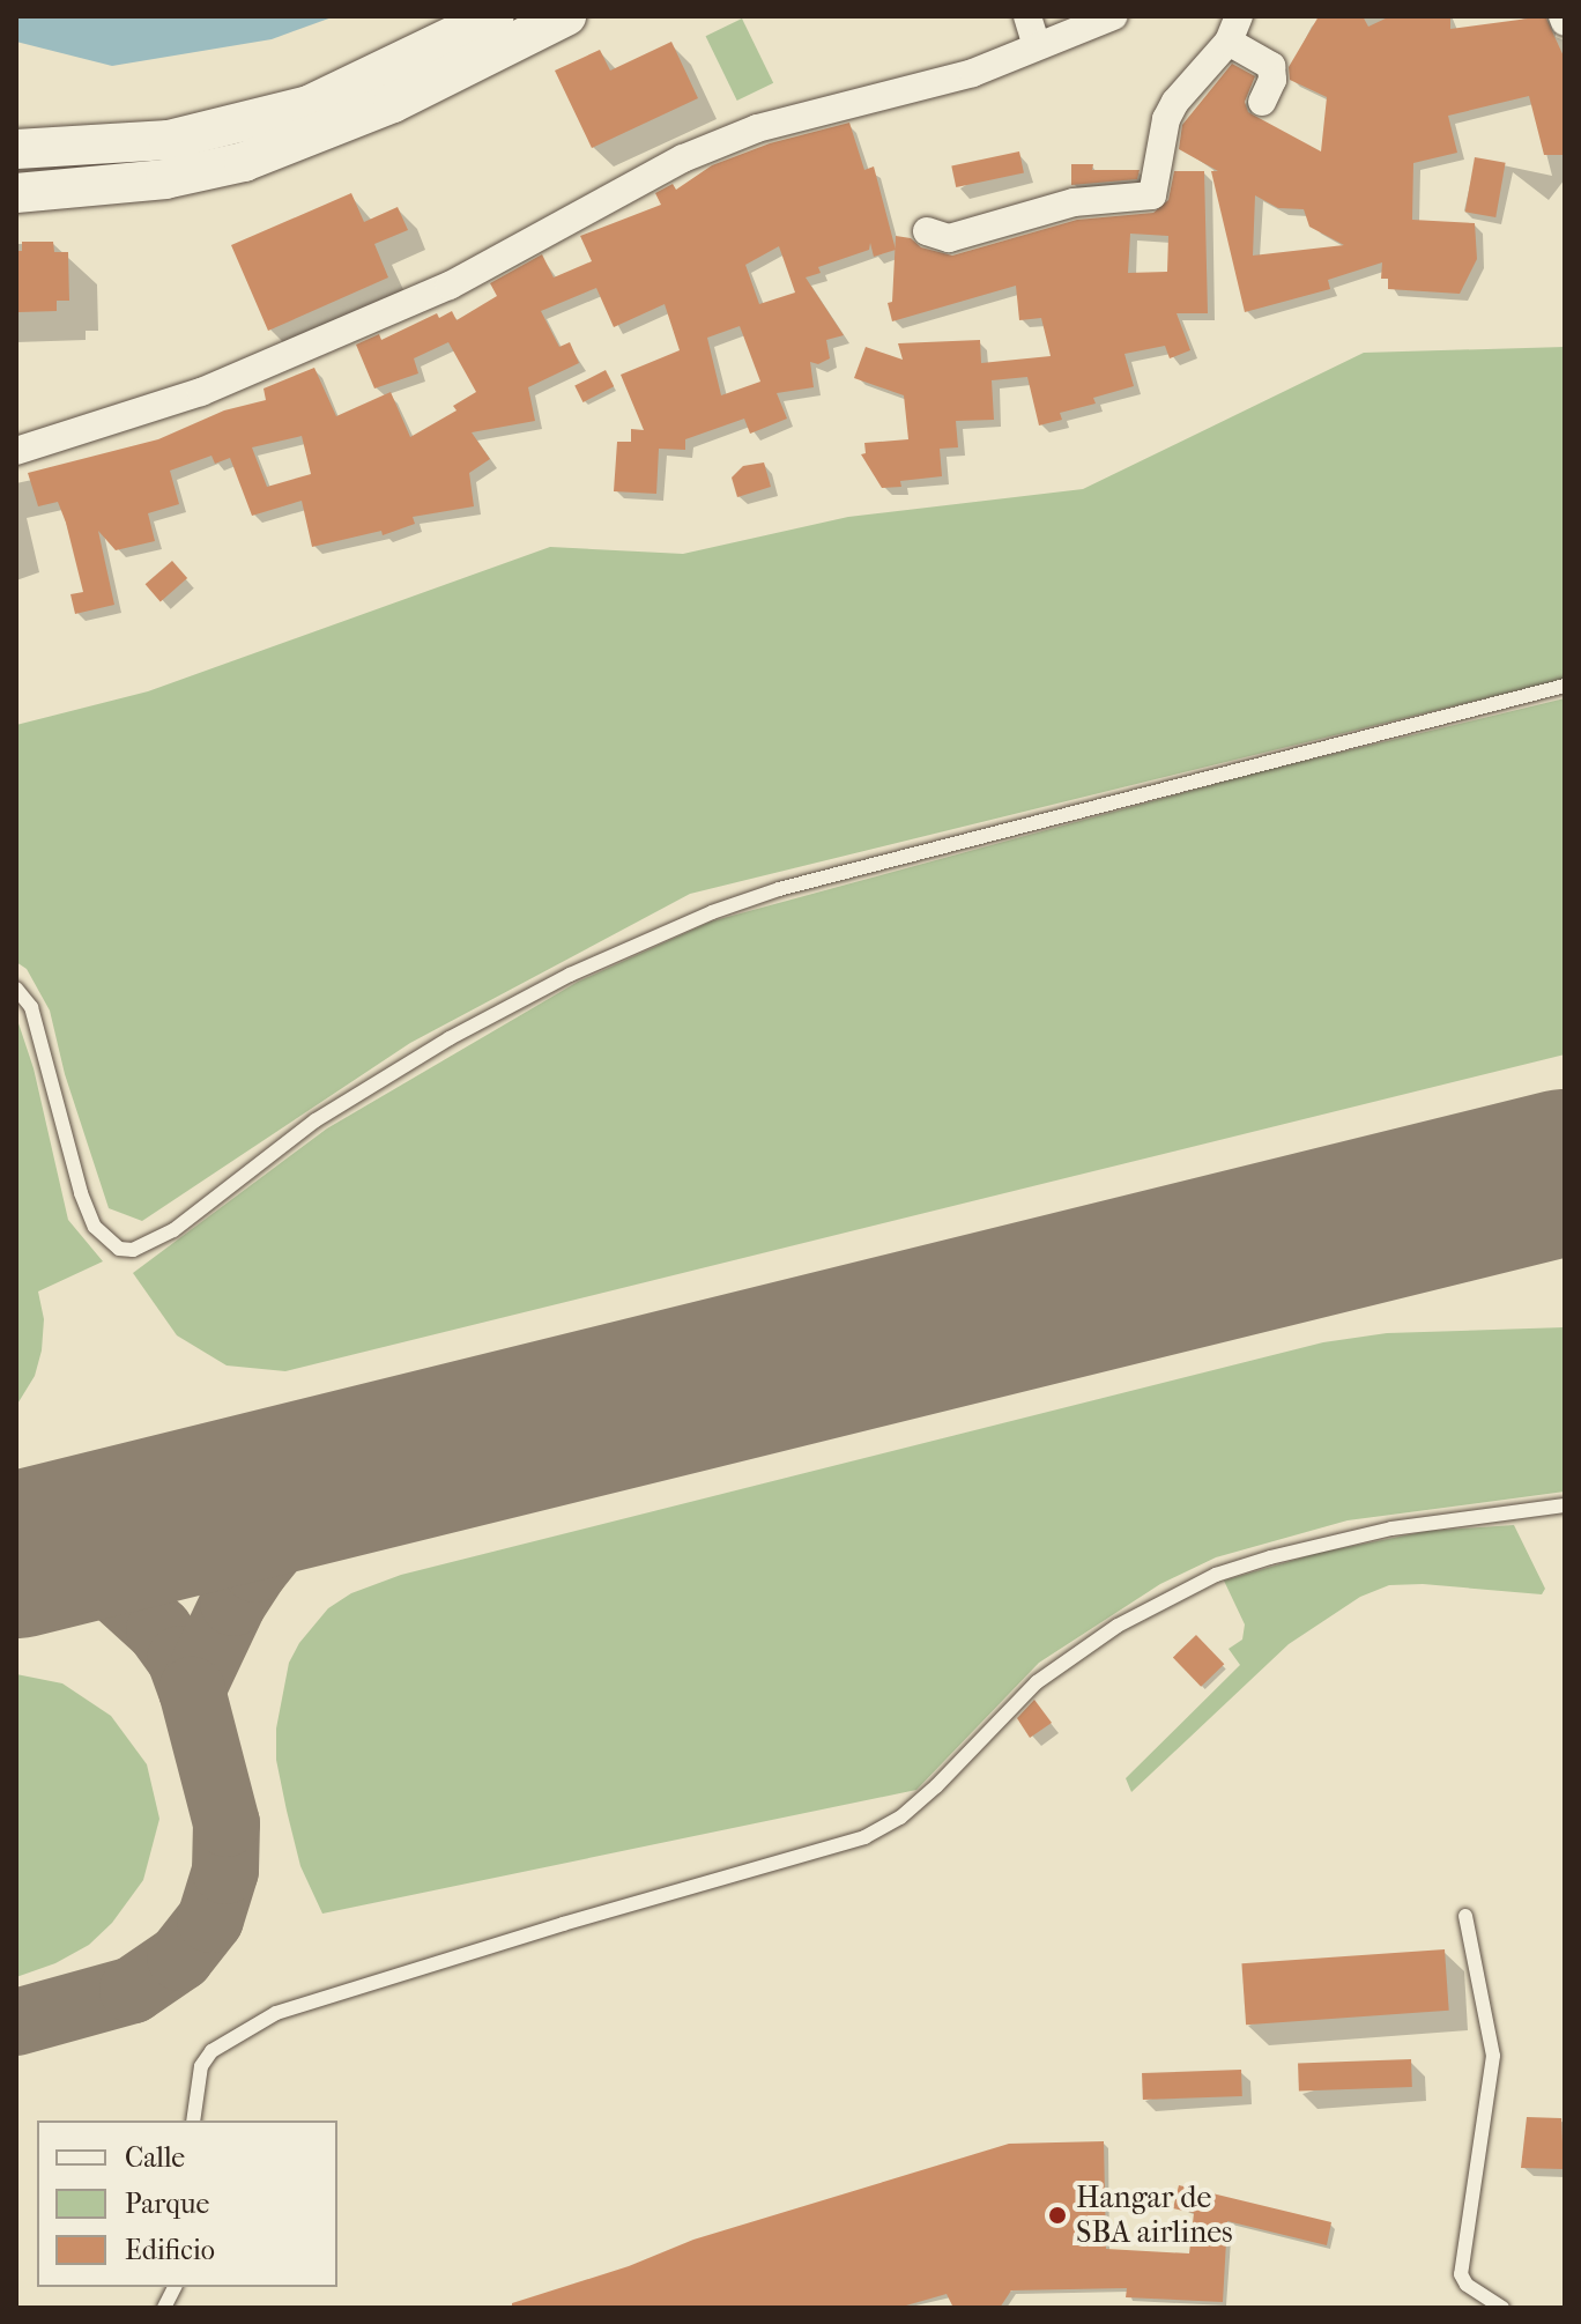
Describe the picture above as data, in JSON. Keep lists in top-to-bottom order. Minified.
{"places":["Hangar de SBA airlines"],"legend":["Calle","Parque","Edificio"]}
